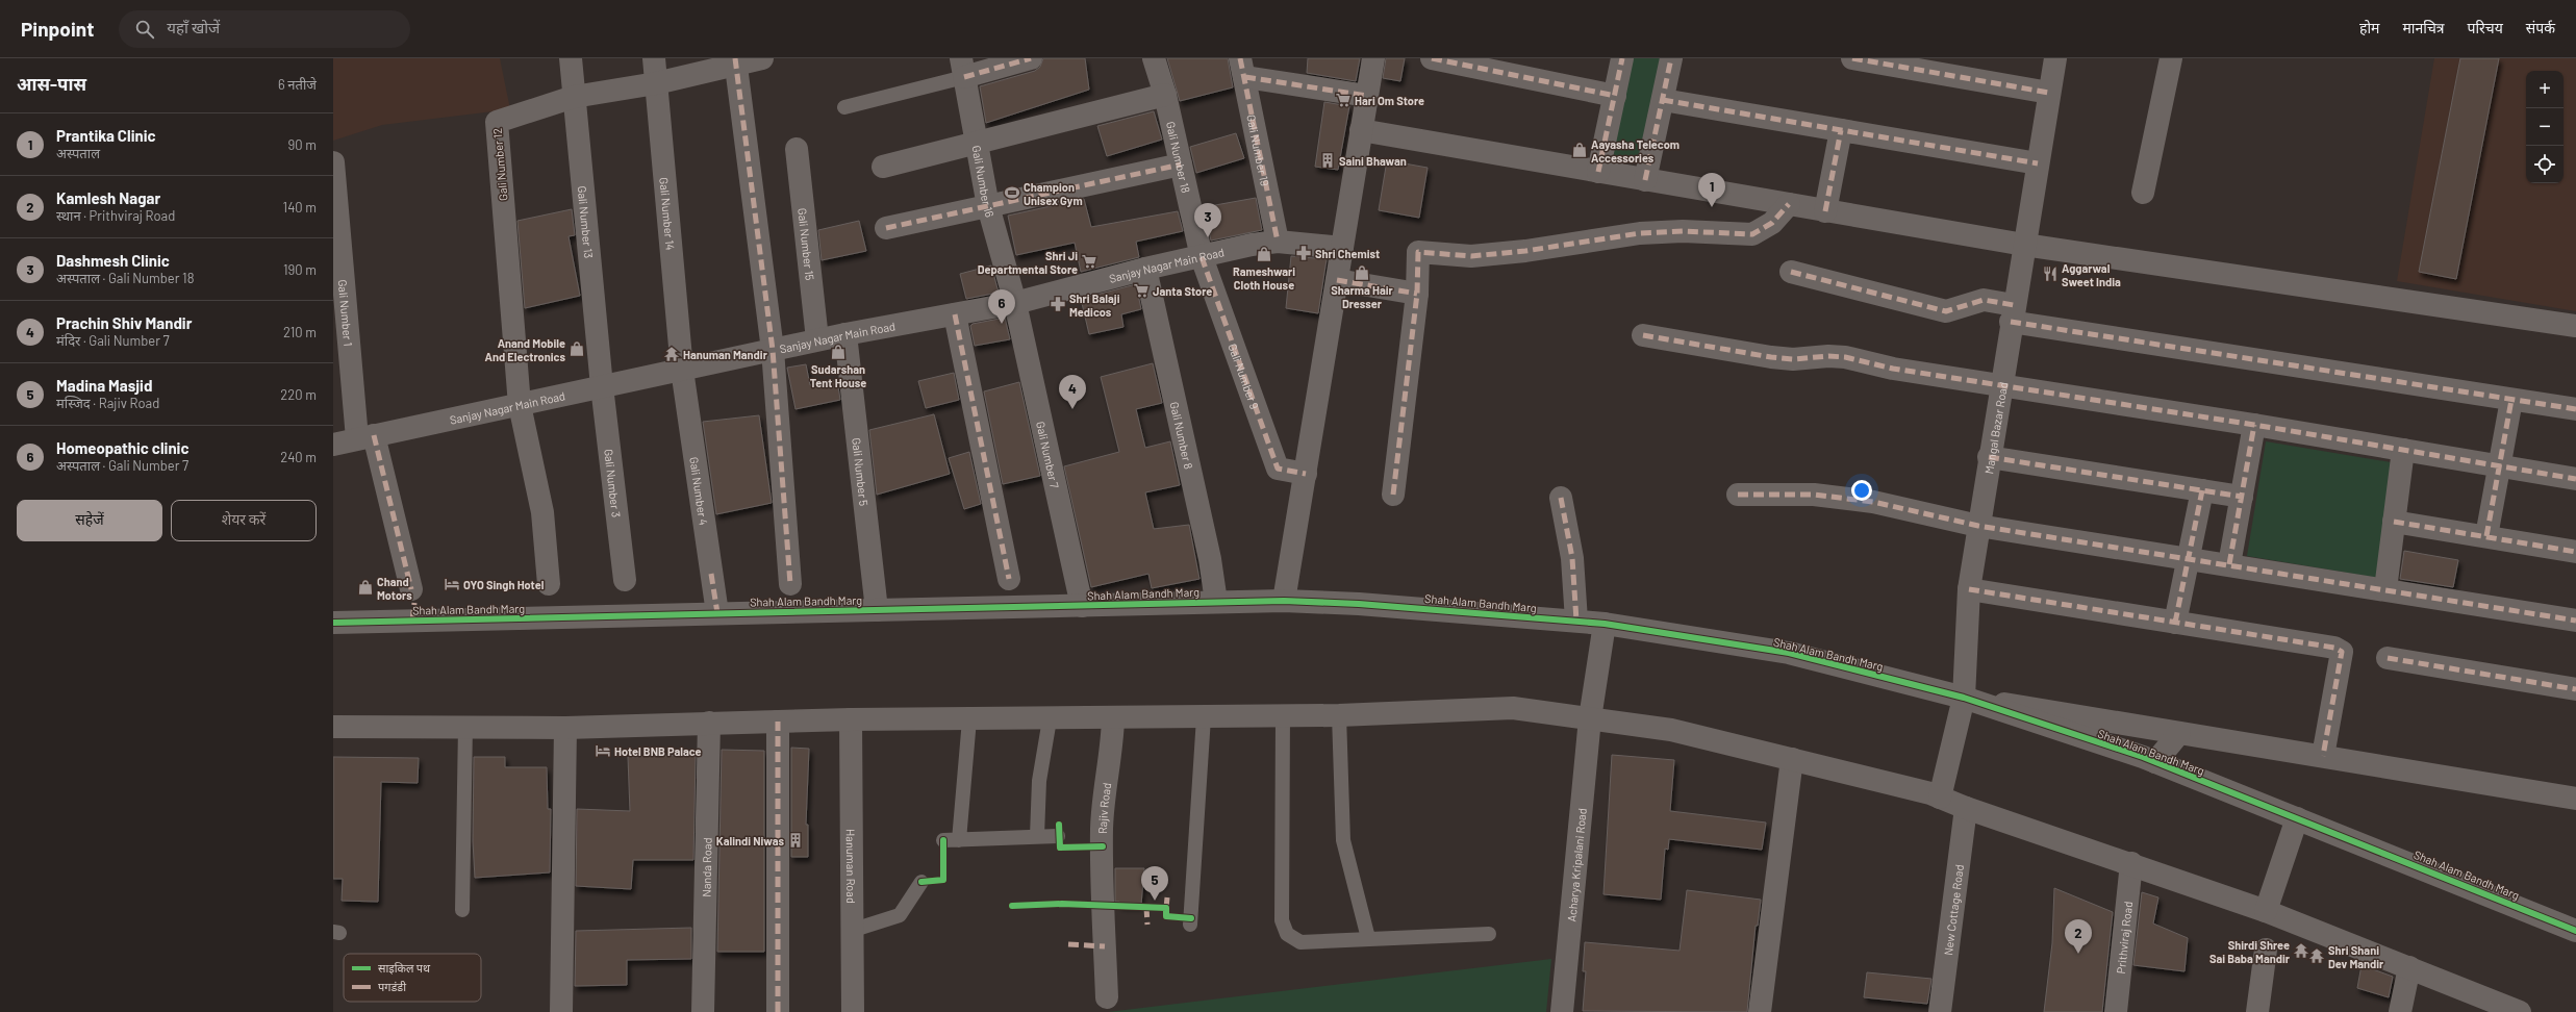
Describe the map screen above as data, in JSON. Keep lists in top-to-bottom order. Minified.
{"streets":{"street":["Gali Number 19","Gali Number 18","Gali Number 12","Gali Number 16","Gali Number 14","Gali Number 13","Gali Number 15","Sanjay Nagar Main Road","Gali Number 1","Gali Number 9","Mangal Bazar Road","Gali Number 8","Gali Number 7","Gali Number 5","Gali Number 3","Gali Number 4","Shah Alam Bandh Marg","Rajiv Road","Acharya Kripalani Road","Hanuman Road","Nanda Road","New Cottage Road","Prithviraj Road"]},"crossings":[["Gali Number 19","Sanjay Nagar Main Road"],["Gali Number 18","Sanjay Nagar Main Road"],["Gali Number 18","Gali Number 9"],["Gali Number 12","Gali Number 14"],["Gali Number 12","Gali Number 13"],["Gali Number 12","Sanjay Nagar Main Road"],["Gali Number 16","Sanjay Nagar Main Road"],["Gali Number 16","Gali Number 7"],["Gali Number 14","Sanjay Nagar Main Road"],["Gali Number 14","Gali Number 4"],["Gali Number 13","Sanjay Nagar Main Road"],["Gali Number 13","Gali Number 3"],["Gali Number 15","Sanjay Nagar Main Road"],["Sanjay Nagar Main Road","Gali Number 1"],["Sanjay Nagar Main Road","Gali Number 9"],["Sanjay Nagar Main Road","Gali Number 8"],["Sanjay Nagar Main Road","Gali Number 7"],["Sanjay Nagar Main Road","Gali Number 5"],["Sanjay Nagar Main Road","Gali Number 3"],["Sanjay Nagar Main Road","Gali Number 4"],["Gali Number 1","Shah Alam Bandh Marg"],["Mangal Bazar Road","Shah Alam Bandh Marg"],["Gali Number 8","Shah Alam Bandh Marg"],["Gali Number 7","Shah Alam Bandh Marg"],["Gali Number 5","Shah Alam Bandh Marg"],["Gali Number 4","Shah Alam Bandh Marg"],["Shah Alam Bandh Marg","Acharya Kripalani Road"]],"places":{"supermarket":["Hari Om Store","Shri Ji Departmental Store","Janta Store"],"shop":["Aayasha Telecom Accessories","Rameshwari Cloth House","Sharma Hair Dresser","Anand Mobile And Electronics","Sudarshan Tent House","Chand Motors"],"building":["Saini Bhawan","Kalindi Niwas"],"sports":["Champion Unisex Gym"],"pharmacy":["Shri Chemist","Shri Balaji Medicos"],"restaurant":["Aggarwal Sweet India"],"temple":["Hanuman Mandir","Shirdi Shree Sai Baba Mandir","Shri Shani Dev Mandir"],"hotel":["OYO Singh Hotel","Hotel BNB Palace"]},"legend":["साइकिल पथ","पगडंडी"],"page":{"header":"Pinpoint","search":"यहाँ खोजें","nav":["होम","मानचित्र","परिचय","संपर्क"],"heading":["आस-पास","6 नतीजे"],"map_buttons":["+","−"],"list":[{"mark":"1","name":"Prantika Clinic","note":"अस्पताल","value":"90 m"},{"mark":"2","name":"Kamlesh Nagar","note":"स्थान · Prithviraj Road","value":"140 m"},{"mark":"3","name":"Dashmesh Clinic","note":"अस्पताल · Gali Number 18","value":"190 m"},{"mark":"4","name":"Prachin Shiv Mandir","note":"मंदिर · Gali Number 7","value":"210 m"},{"mark":"5","name":"Madina Masjid","note":"मस्जिद · Rajiv Road","value":"220 m"},{"mark":"6","name":"Homeopathic clinic","note":"अस्पताल · Gali Number 7","value":"240 m"}],"pins":["1","3","6","4","5","2"],"buttons":["सहेजें","शेयर करें"]}}
